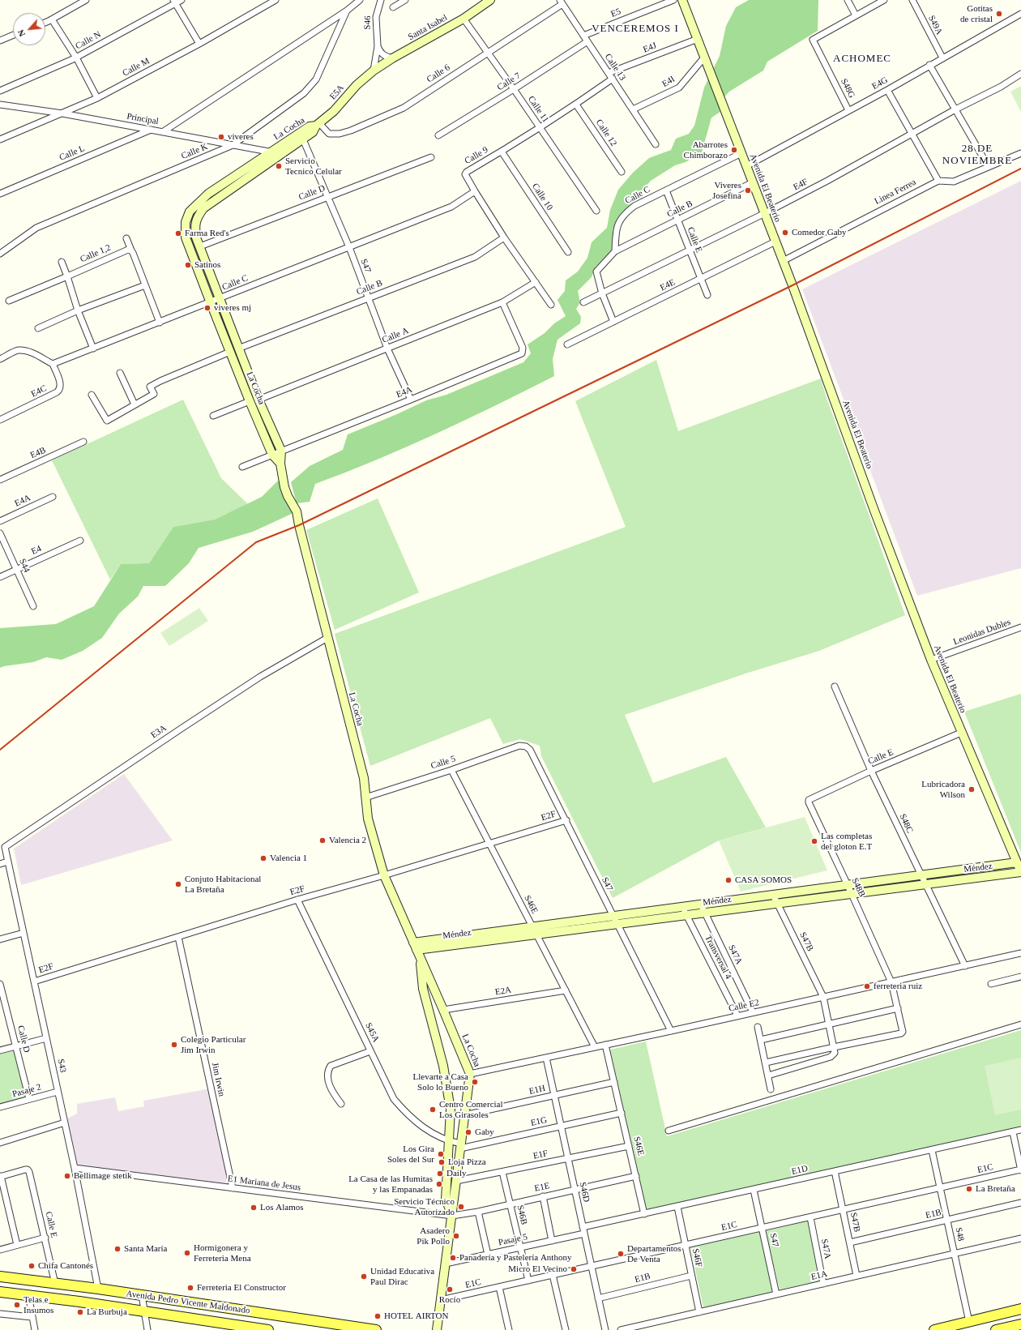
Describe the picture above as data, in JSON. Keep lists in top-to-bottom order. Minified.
{"streets":{"main road":["Avenida Pedro Vicente Maldonado"],"street":["E5","S46","S49A","Santa Isabel","Calle N","E4J","Calle M","Calle 13","Calle 6","Calle 7","E4I","E4G","S48G","E5A","Calle 11","Principal","La Cocha","Calle 12","Calle K","Calle L","Calle 9","E4F","Avenida El Beaterio","Linea Ferrea","Calle D","Calle C","Calle 10","Calle B","Calle E","Calle 1,2","S47","E4E","Calle A","E4C","E4A","E4B","E4","S44","Leonidas Dubles","E3A","Calle 5","E2F","S48C","Méndez","S48B","S46E","S47B","S47A","Transversal 4","E2A","Calle E2","S45A","S43","Jim Irwin","E1H","Pasaje 2","E1G","E1F","E1C","E1D","E1 Mariana de Jesus","E1E","S46D","E1B","S46B","S48","Pasaje 5","S46F","E1A"]},"crossings":[["E5","Calle 13"],["S46","Santa Isabel"],["S46","E5A"],["S49A","E4G"],["Santa Isabel","E5A"],["Santa Isabel","Calle 11"],["E4J","Calle 13"],["E4J","Avenida El Beaterio"],["Calle M","Principal"],["Calle 13","Calle 6"],["Calle 13","Calle 7"],["Calle 13","E4I"],["Calle 13","Calle 9"],["Calle 6","E5A"],["Calle 6","Calle 11"],["Calle 6","La Cocha"],["Calle 7","Calle 11"],["E4I","Avenida El Beaterio"],["E4G","S48G"],["E4G","Avenida El Beaterio"],["E5A","La Cocha"],["Calle 11","Calle 9"],["Principal","La Cocha"],["Principal","Calle K"],["Principal","Calle L"],["La Cocha","Calle D"],["La Cocha","Calle C"],["La Cocha","Calle B"],["La Cocha","S47"],["La Cocha","Calle A"],["La Cocha","E4A"],["La Cocha","E3A"],["La Cocha","Calle 5"],["La Cocha","E2F"],["La Cocha","Méndez"],["La Cocha","E2A"],["La Cocha","Calle E2"],["La Cocha","S45A"],["La Cocha","E1H"],["La Cocha","E1G"],["La Cocha","E1F"],["La Cocha","E1C"],["La Cocha","E1 Mariana de Jesus"],["La Cocha","E1E"],["La Cocha","Pasaje 5"],["Calle 12","Calle 9"],["Calle 9","Calle C"],["Calle 9","Calle 10"],["Calle 9","Calle B"],["Calle 9","Calle A"],["E4F","Avenida El Beaterio"],["E4F","Calle E"],["Avenida El Beaterio","Linea Ferrea"],["Avenida El Beaterio","Calle C"],["Avenida El Beaterio","Calle B"],["Avenida El Beaterio","Calle E"],["Avenida El Beaterio","E4E"],["Avenida El Beaterio","Leonidas Dubles"],["Avenida El Beaterio","Méndez"],["Calle D","S47"],["Calle D","Pasaje 2"],["Calle C","Calle B"],["Calle C","Calle E"],["Calle C","S47"],["Calle C","E4C"],["Calle B","Calle E"],["Calle B","S47"],["Calle E","E4E"],["Calle E","S48C"],["Calle E","S48B"],["Calle E","Avenida Pedro Vicente Maldonado"],["S47","Calle A"],["S47","E4A"],["S47","Calle 5"],["S47","E2F"],["S47","Méndez"],["S47","Calle E2"],["S47","E1C"],["S47","E1D"],["S47","E1A"],["Calle A","E4A"],["E4","S44"],["E3A","S43"],["Calle 5","S46E"],["E2F","S46E"],["E2F","S45A"],["E2F","S43"],["E2F","Jim Irwin"],["S48C","Méndez"],["S48C","Calle E2"],["Méndez","S48B"],["Méndez","S46E"],["Méndez","S47B"],["Méndez","S47A"],["Méndez","Transversal 4"],["S48B","S47B"],["S48B","Calle E2"],["S46E","E2A"],["S46E","Calle E2"],["S46E","E1H"],["S46E","E1G"],["S46E","E1F"],["S46E","E1D"],["S46E","E1E"],["S47B","Calle E2"],["S47B","E1C"],["S47B","E1D"],["S47B","E1B"],["S47B","E1A"],["S47A","Calle E2"],["S47A","E1C"],["S47A","E1A"],["Transversal 4","Calle E2"],["Calle E2","S46D"],["S45A","E1G"],["S43","Pasaje 2"],["S43","E1 Mariana de Jesus"],["S43","Avenida Pedro Vicente Maldonado"],["Jim Irwin","E1 Mariana de Jesus"],["E1H","S46D"],["E1G","S46D"],["E1F","S46D"],["E1F","S46B"],["E1C","S46D"],["E1C","S46B"],["E1C","S48"],["E1C","S46F"],["E1D","S46D"],["E1D","S48"],["E1D","S46F"],["E1 Mariana de Jesus","E1E"],["E1E","S46D"],["E1E","S46B"],["S46D","E1B"],["S46D","Pasaje 5"],["E1B","S48"],["E1B","S46F"],["S46B","Pasaje 5"],["S48","E1A"],["S46F","E1A"]],"districts":["VENCEREMOS I","ACHOMEC","28 DE NOVIEMBRE"],"places":["Gotitas de cristal","viveres","Abarrotes Chimborazo","Servicio Tecnico Celular","Viveres Josefina","Comedor Gaby","Farma Red's","Satinos","viveres mj","Lubricadora Wilson","Valencia 2","Las completas del gloton E.T","Valencia 1","CASA SOMOS","Conjuto Habitacional La Bretaña","ferreteria ruiz","Colegio Particular Jim Irwin","Llevarte a Casa Solo lo Bueno","Centro Comercial Los Girasoles","Gaby","Los Gira Soles del Sur","Loja Pizza","Daily","Bellimage stetik","La Casa de las Humitas y las Empanadas","La Bretaña","Servicio Técnico Autorizado","Los Alamos","Asadero Pik Pollo","Santa María","Hormigonera y Ferreteria Mena","Departamentos De Venta","Panadería y Pastelería Anthony","Chifa Cantonés","Micro El Vecino","Unidad Educativa Paul Dirac","Ferreteria El Constructor","Rocío","Telas e Insumos","La Burbuja","HOTEL AIRTON"],"north":"bottom left"}
